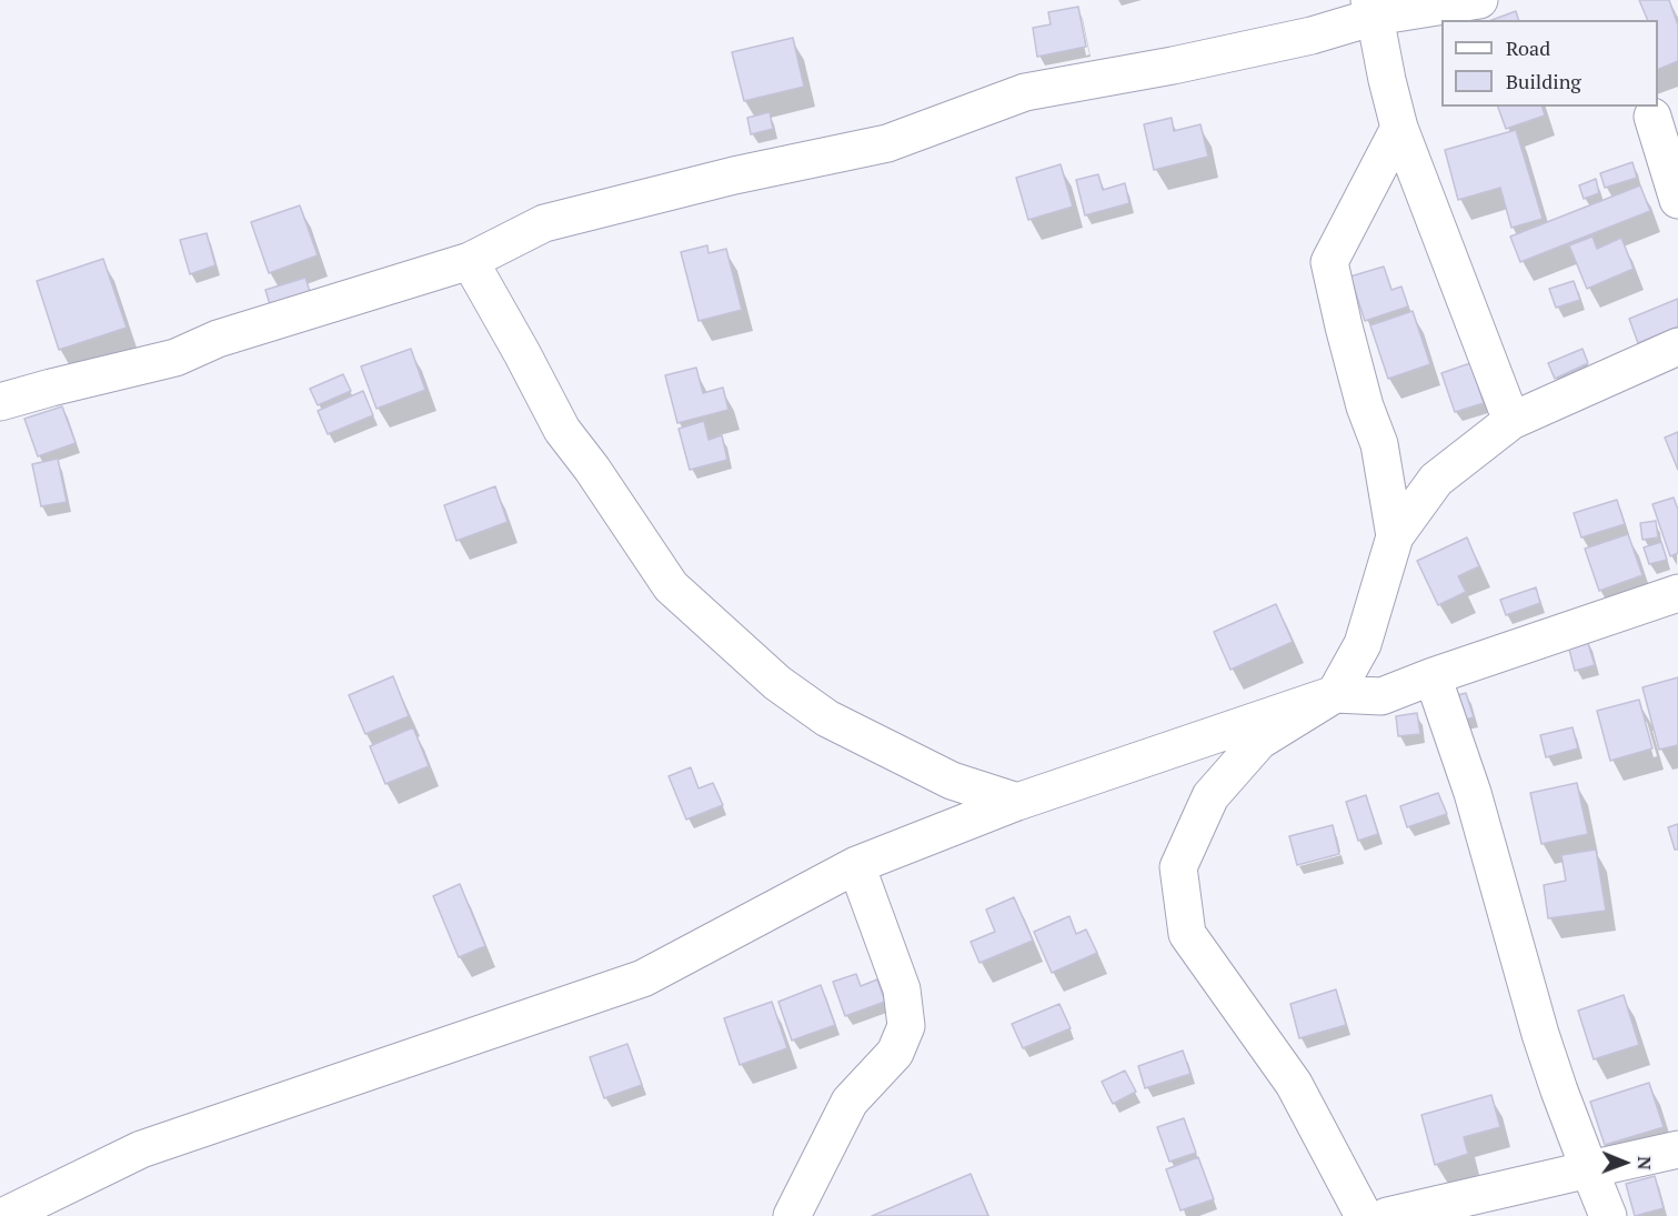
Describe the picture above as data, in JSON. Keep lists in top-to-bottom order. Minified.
{"legend":["Road","Building"],"north":"right"}
